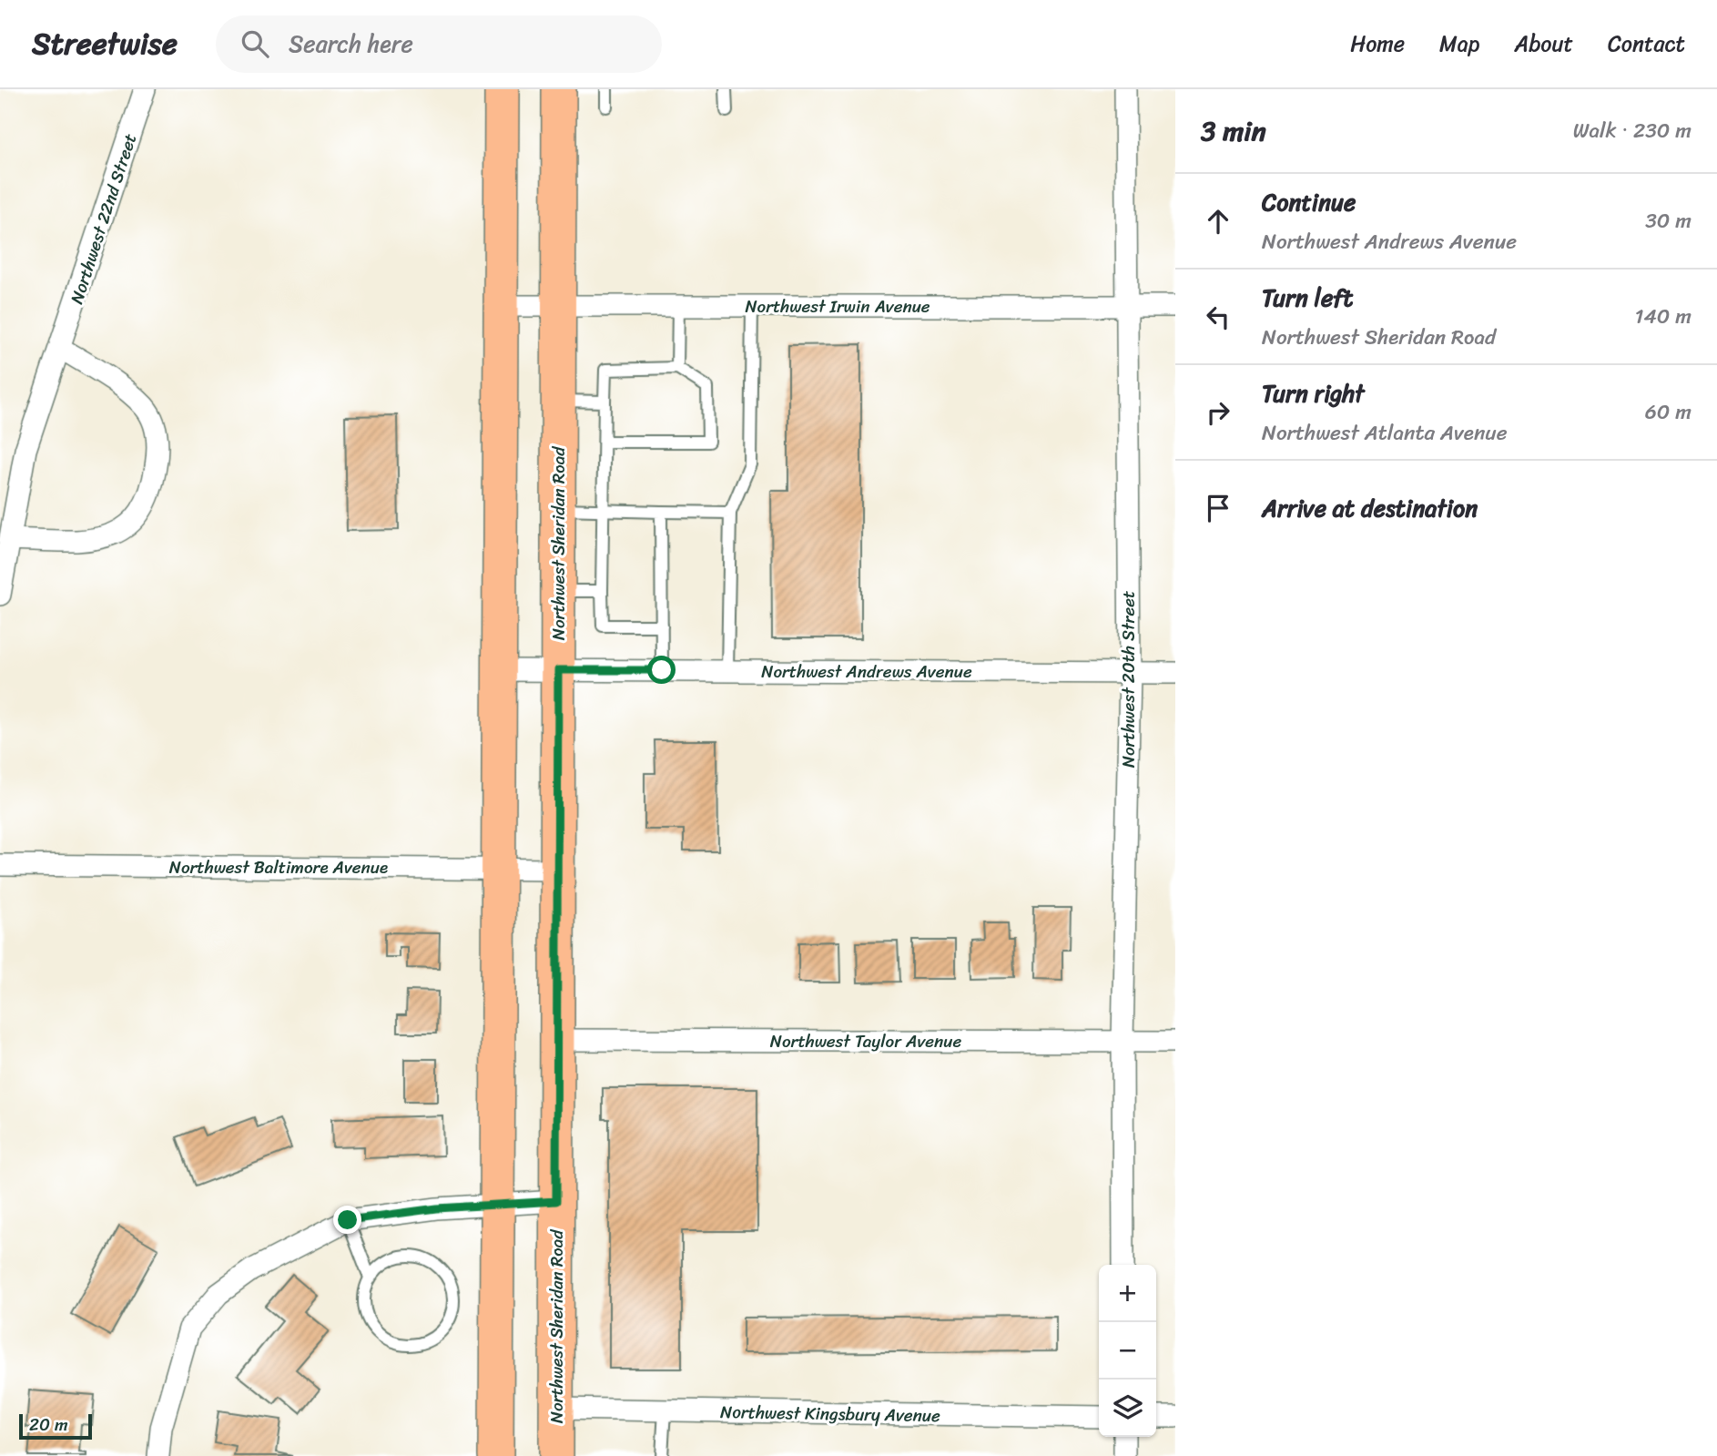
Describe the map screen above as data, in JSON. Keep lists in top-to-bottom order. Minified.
{"streets":{"main road":["Northwest Sheridan Road"],"street":["Northwest 22nd Street","Northwest Irwin Avenue","Northwest Andrews Avenue","Northwest 20th Street","Northwest Baltimore Avenue","Northwest Taylor Avenue","Northwest Kingsbury Avenue"]},"crossings":[["Northwest Irwin Avenue","Northwest Sheridan Road"],["Northwest Irwin Avenue","Northwest 20th Street"],["Northwest Sheridan Road","Northwest Andrews Avenue"],["Northwest Sheridan Road","Northwest Baltimore Avenue"],["Northwest Sheridan Road","Northwest Taylor Avenue"],["Northwest Sheridan Road","Northwest Kingsbury Avenue"],["Northwest Andrews Avenue","Northwest 20th Street"],["Northwest 20th Street","Northwest Taylor Avenue"]],"scale_bar":"20 m","page":{"header":"Streetwise","search":"Search here","nav":["Home","Map","About","Contact"],"heading":["3 min","Walk · 230 m"],"list":[["Continue","Northwest Andrews Avenue","30 m"],["Turn left","Northwest Sheridan Road","140 m"],["Turn right","Northwest Atlanta Avenue","60 m"],"Arrive at destination"],"map_buttons":["+","−"],"scale":"20 m"}}
